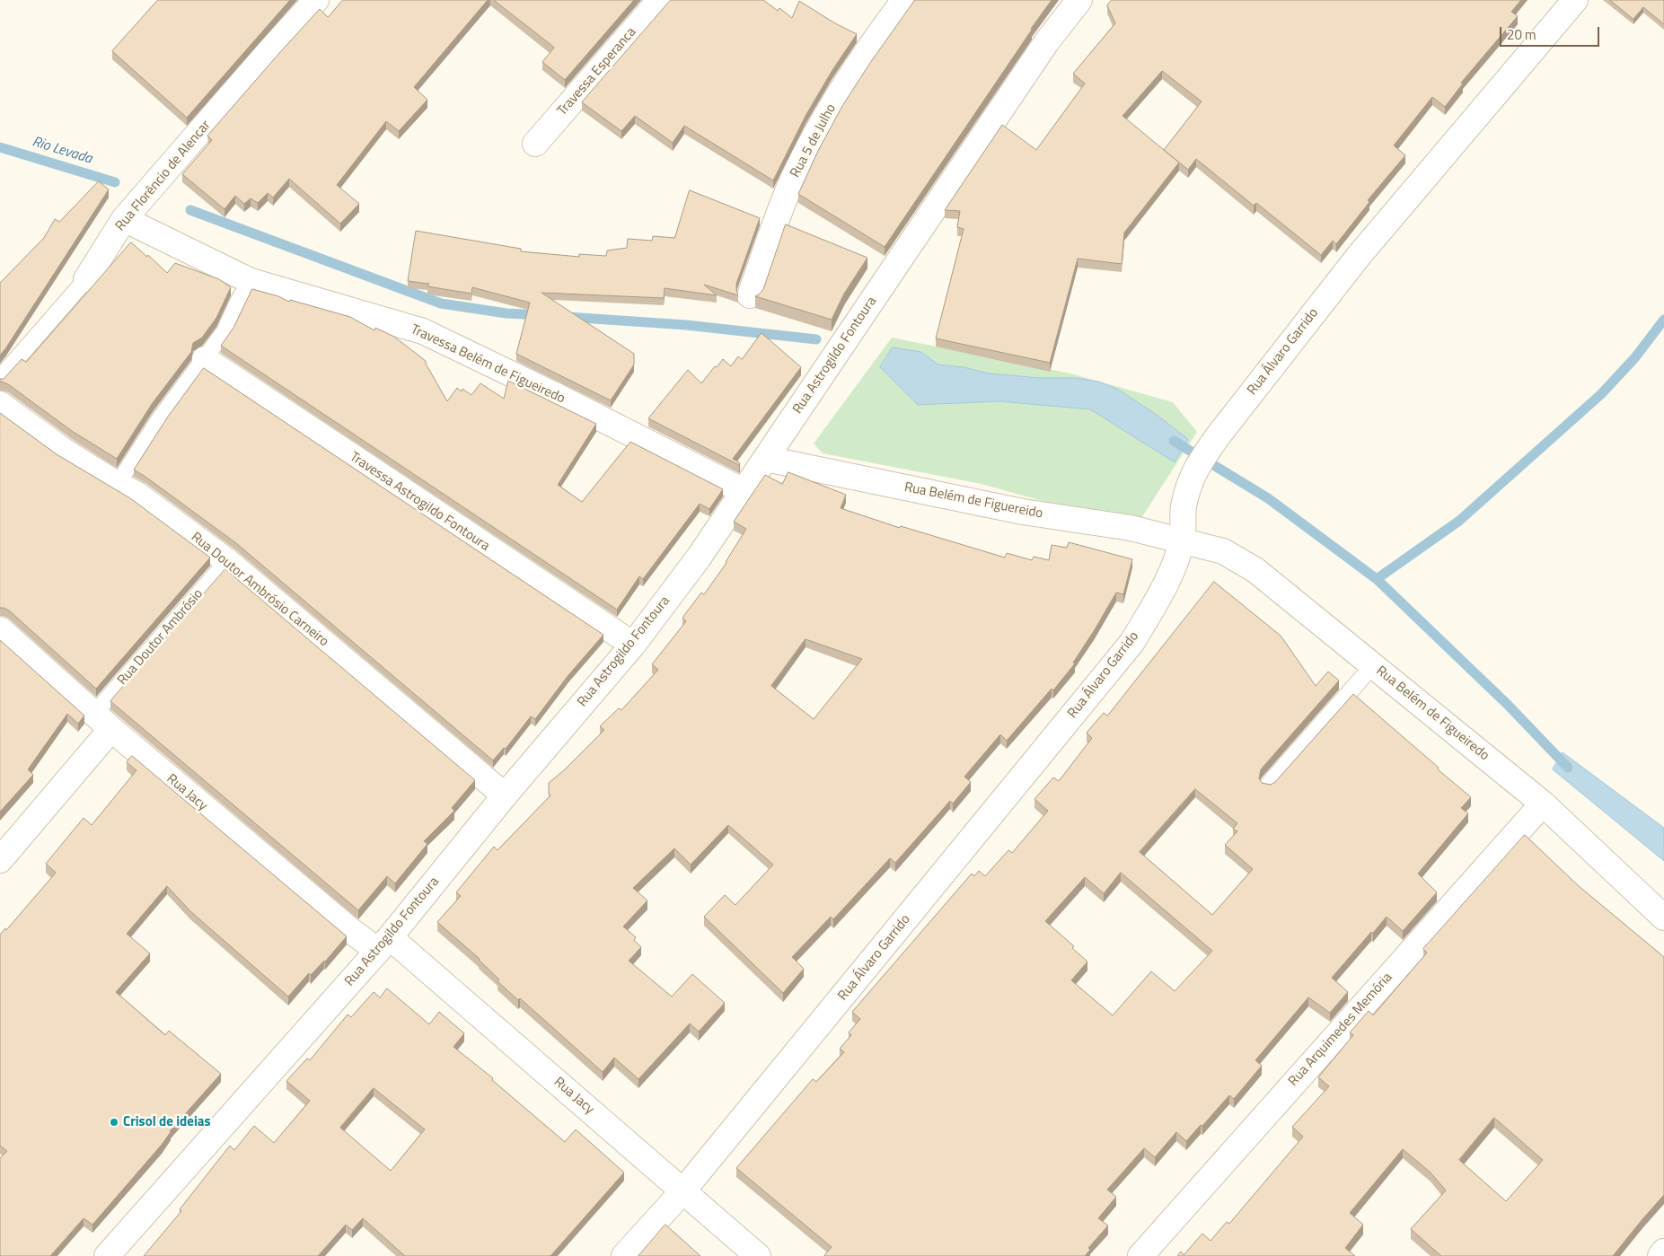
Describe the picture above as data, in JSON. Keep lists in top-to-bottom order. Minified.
{"streets":{"street":["Travessa Esperanca","Rua 5 de Julho","Rua Florêncio de Alencar","Rua Álvaro Garrido","Rua Astrogildo Fontoura","Travessa Belém de Figueiredo","Rua Belém de Figuereido","Travessa Astrogildo Fontoura","Rua Doutor Ambrósio Carneiro","Rua Belém de Figueiredo","Rua Jacy","Rua Arquimedes Memória"],"lane":["Rua Doutor Ambrósio"]},"crossings":[["Rua Florêncio de Alencar","Travessa Belém de Figueiredo"],["Rua Álvaro Garrido","Rua Belém de Figuereido"],["Rua Álvaro Garrido","Rua Belém de Figueiredo"],["Rua Álvaro Garrido","Rua Jacy"],["Rua Astrogildo Fontoura","Travessa Belém de Figueiredo"],["Rua Astrogildo Fontoura","Rua Belém de Figuereido"],["Rua Astrogildo Fontoura","Travessa Astrogildo Fontoura"],["Rua Astrogildo Fontoura","Rua Doutor Ambrósio Carneiro"],["Rua Astrogildo Fontoura","Rua Jacy"],["Rua Belém de Figuereido","Rua Belém de Figueiredo"],["Rua Doutor Ambrósio Carneiro","Rua Doutor Ambrósio"],["Rua Doutor Ambrósio","Rua Jacy"],["Rua Belém de Figueiredo","Rua Arquimedes Memória"]],"water":["Rio Levada"],"places":["Crisol de ideias"],"scale_bar":"20 m"}
